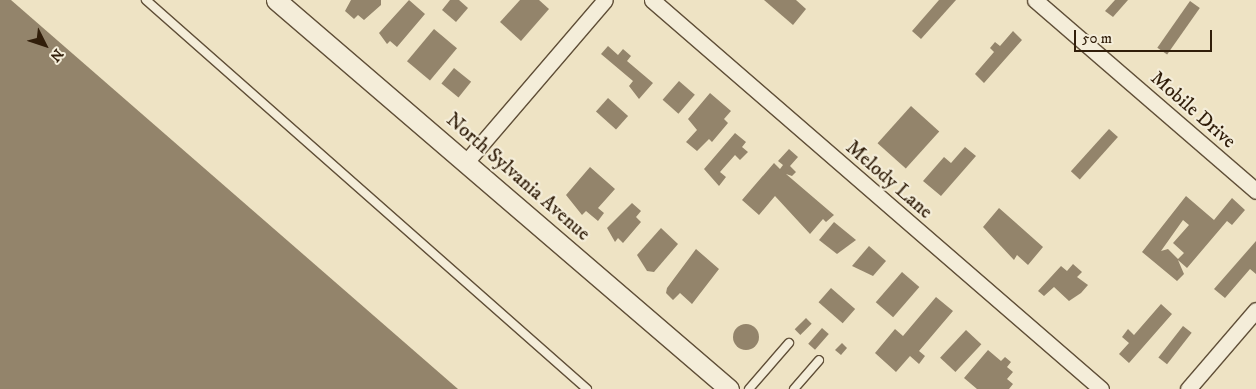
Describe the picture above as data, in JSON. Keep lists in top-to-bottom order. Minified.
{"streets":{"street":["Mobile Drive","North Sylvania Avenue","Melody Lane"]},"scale_bar":"50 m","north":"bottom right"}
